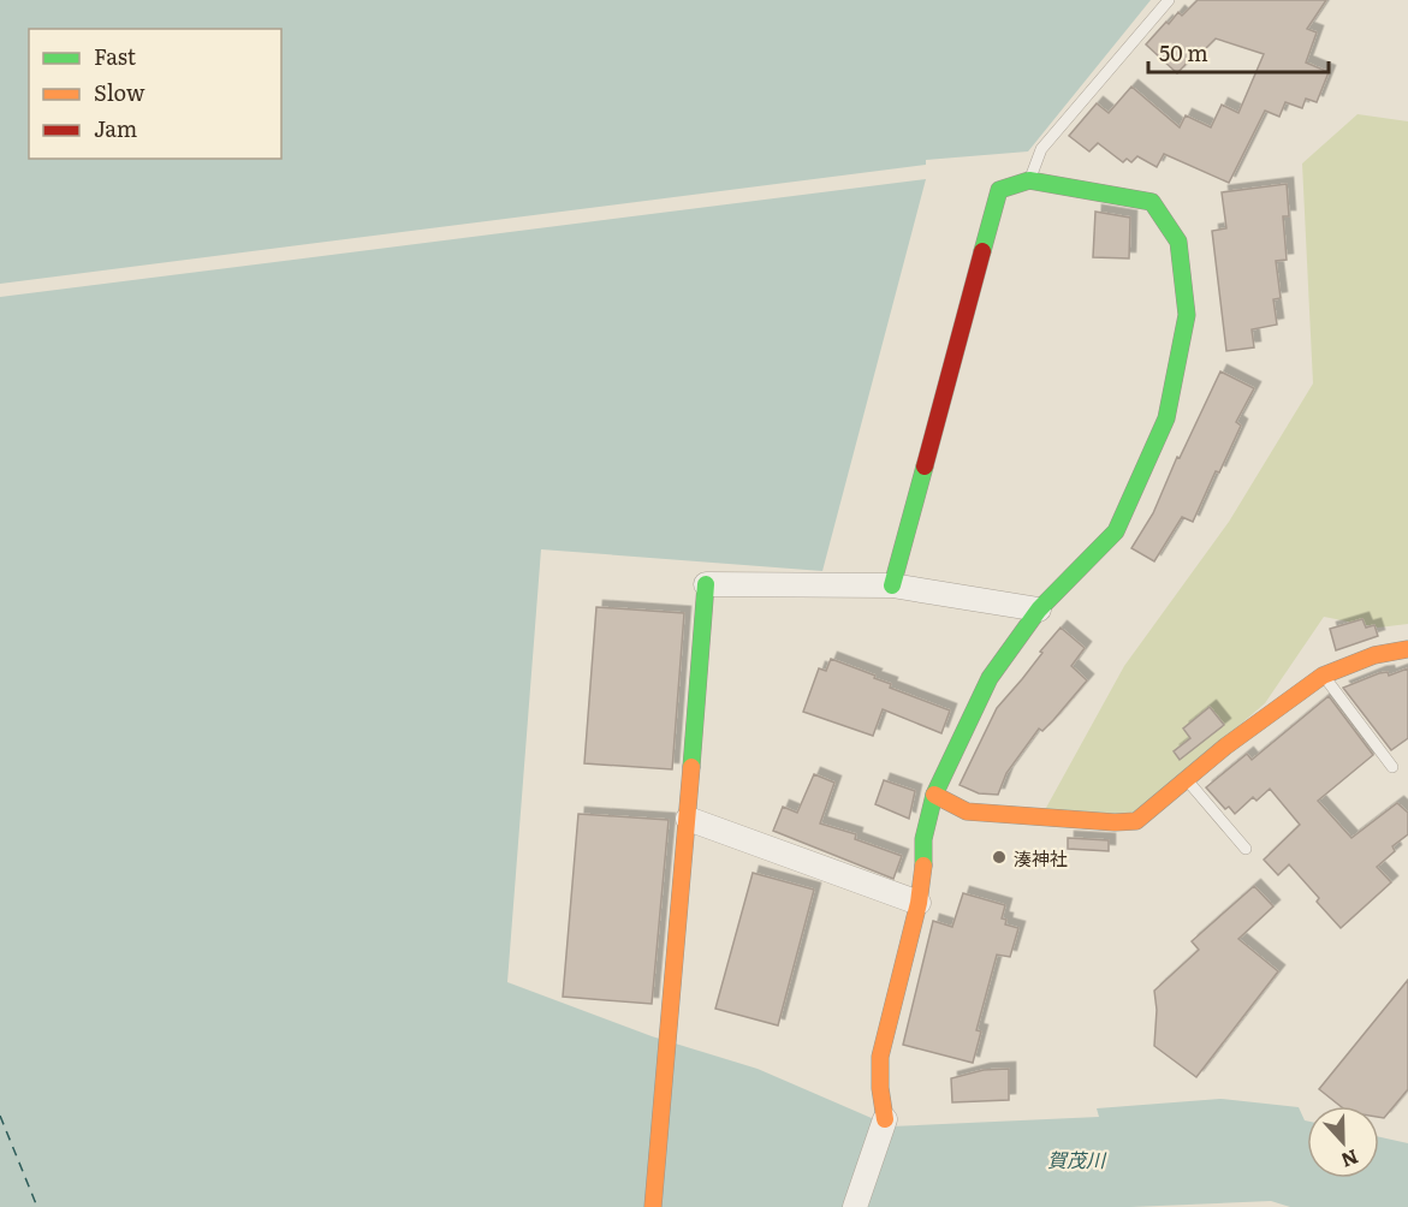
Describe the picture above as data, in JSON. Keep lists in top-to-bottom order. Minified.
{"water":["賀茂川"],"places":["湊神社"],"legend":["Fast","Slow","Jam"],"scale_bar":"50 m","north":"bottom"}
